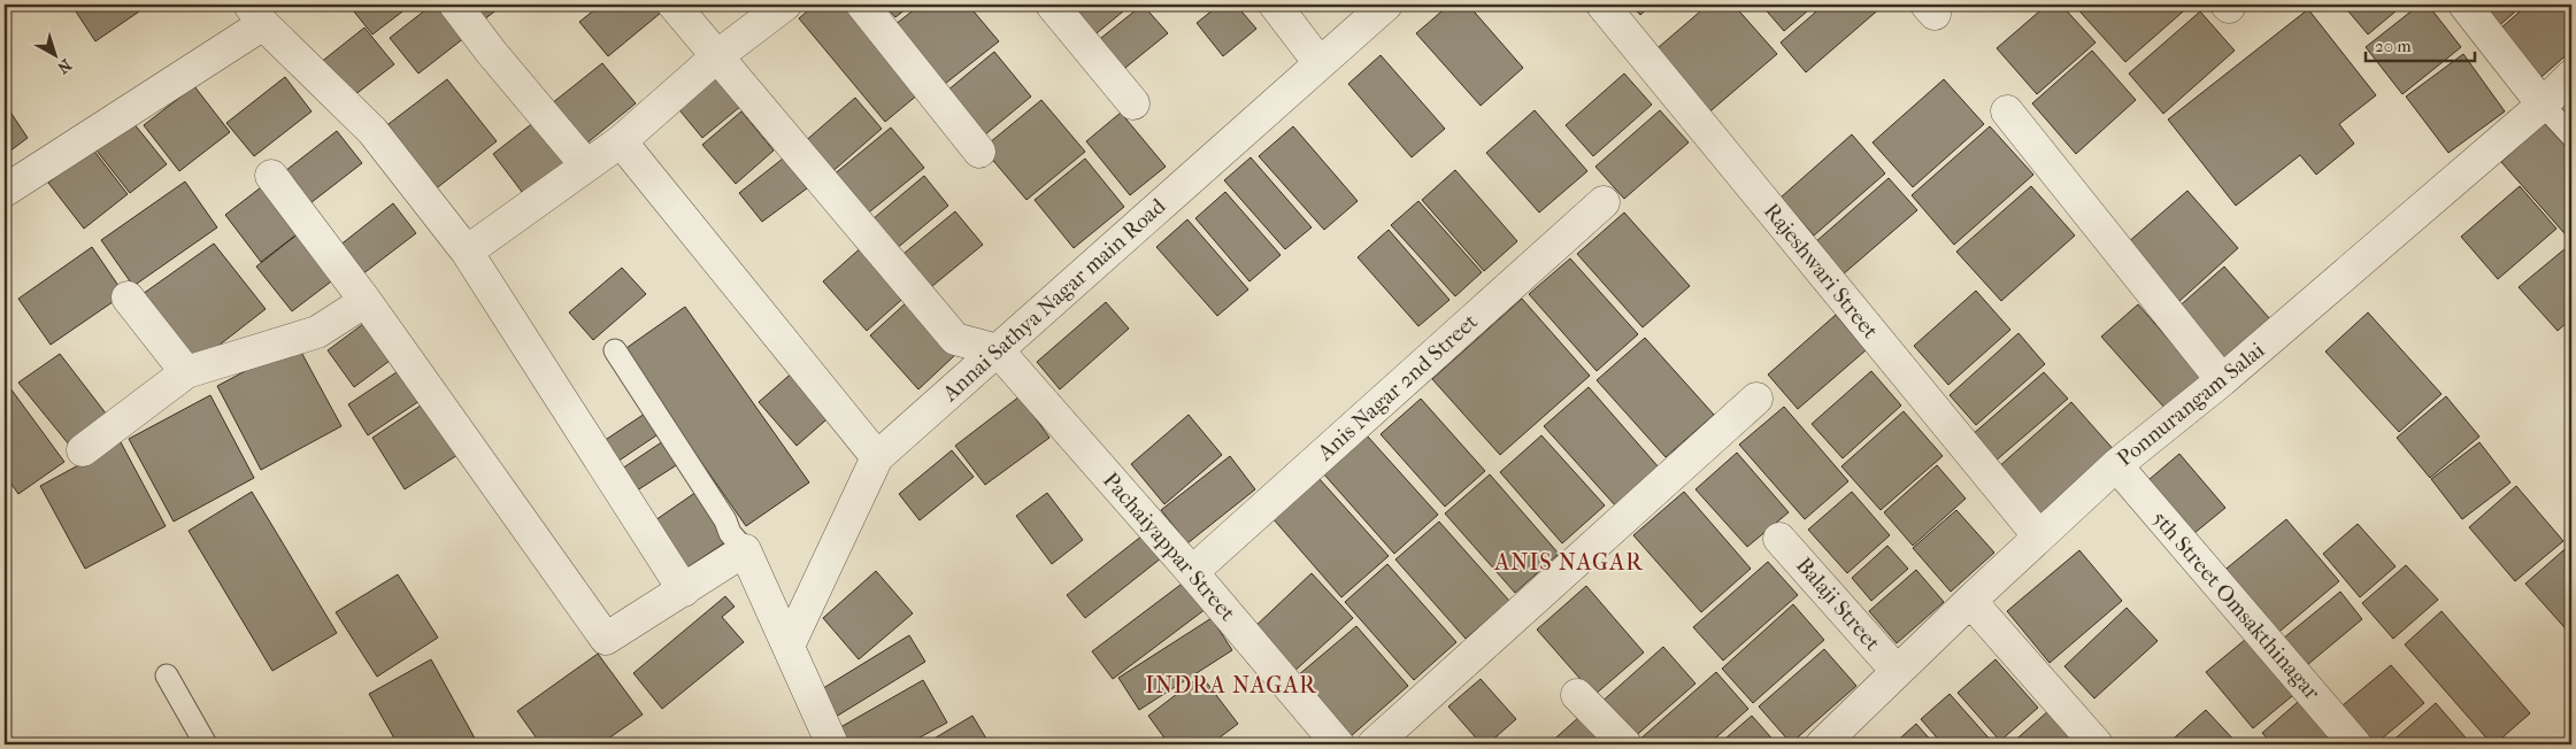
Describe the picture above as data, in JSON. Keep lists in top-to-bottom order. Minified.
{"streets":{"street":["Rajeshwari Street","Annai Sathya Nagar main Road","Anis Nagar 2nd Street","Ponnurangam Salai","Pachaiyappar Street","Balaji Street","5th Street Omsakthinagar"]},"crossings":[["Rajeshwari Street","Ponnurangam Salai"],["Annai Sathya Nagar main Road","Pachaiyappar Street"],["Anis Nagar 2nd Street","Pachaiyappar Street"],["Ponnurangam Salai","Balaji Street"],["Ponnurangam Salai","5th Street Omsakthinagar"]],"districts":["ANIS NAGAR","INDRA NAGAR"],"scale_bar":"20 m","north":"bottom right"}
